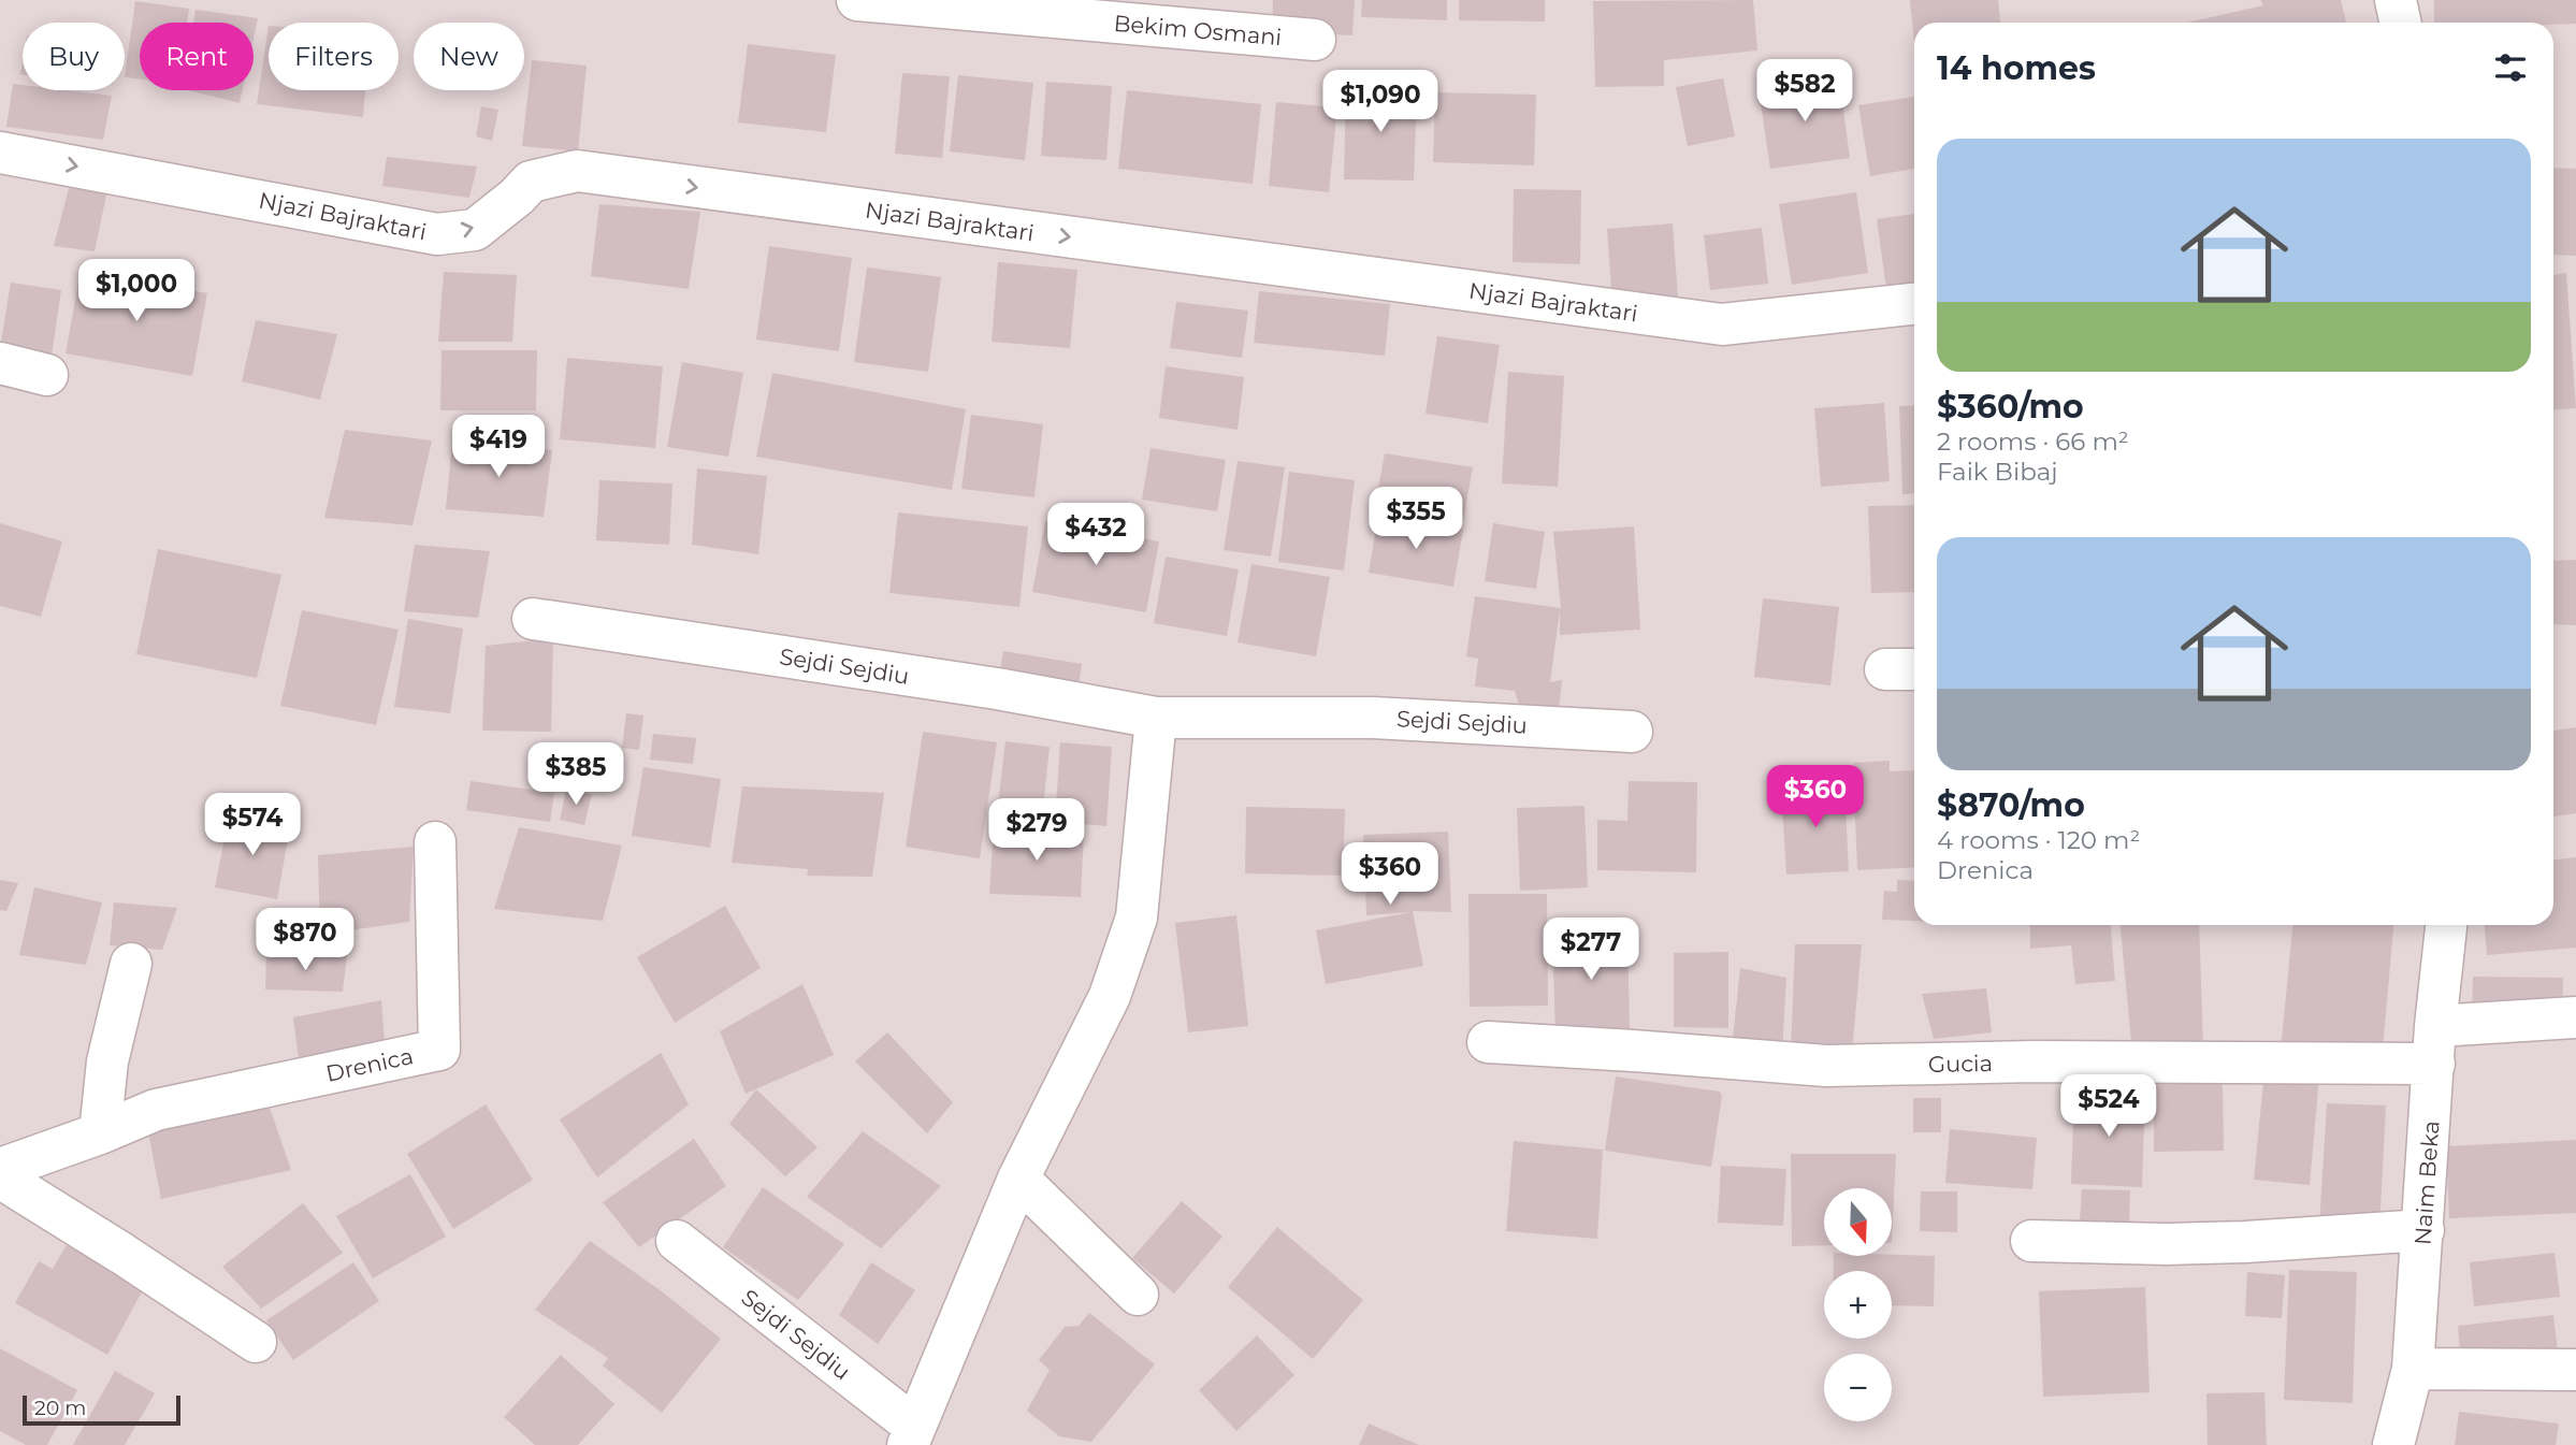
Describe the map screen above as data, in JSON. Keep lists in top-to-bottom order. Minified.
{"streets":{"street":["Bekim Osmani","Njazi Bajraktari","Sejdi Sejdiu","Gucia","Drenica","Naim Beka"]},"crossings":[["Gucia","Naim Beka"]],"one_way":["Njazi Bajraktari"],"scale_bar":"20 m","north":"bottom","page":{"chip":["Buy","Rent","Filters","New"],"heading":"14 homes","price":["$582","$1,090","$1,000","$419","$355","$432","$385","$360","$574","$279","$360","$870","$277","$524"],"list":[{"name":"$360/mo","note":"2 rooms · 66 m² · Faik Bibaj"},{"name":"$870/mo","note":"4 rooms · 120 m² · Drenica"}],"map_buttons":["+","−"],"scale":"20 m"}}
